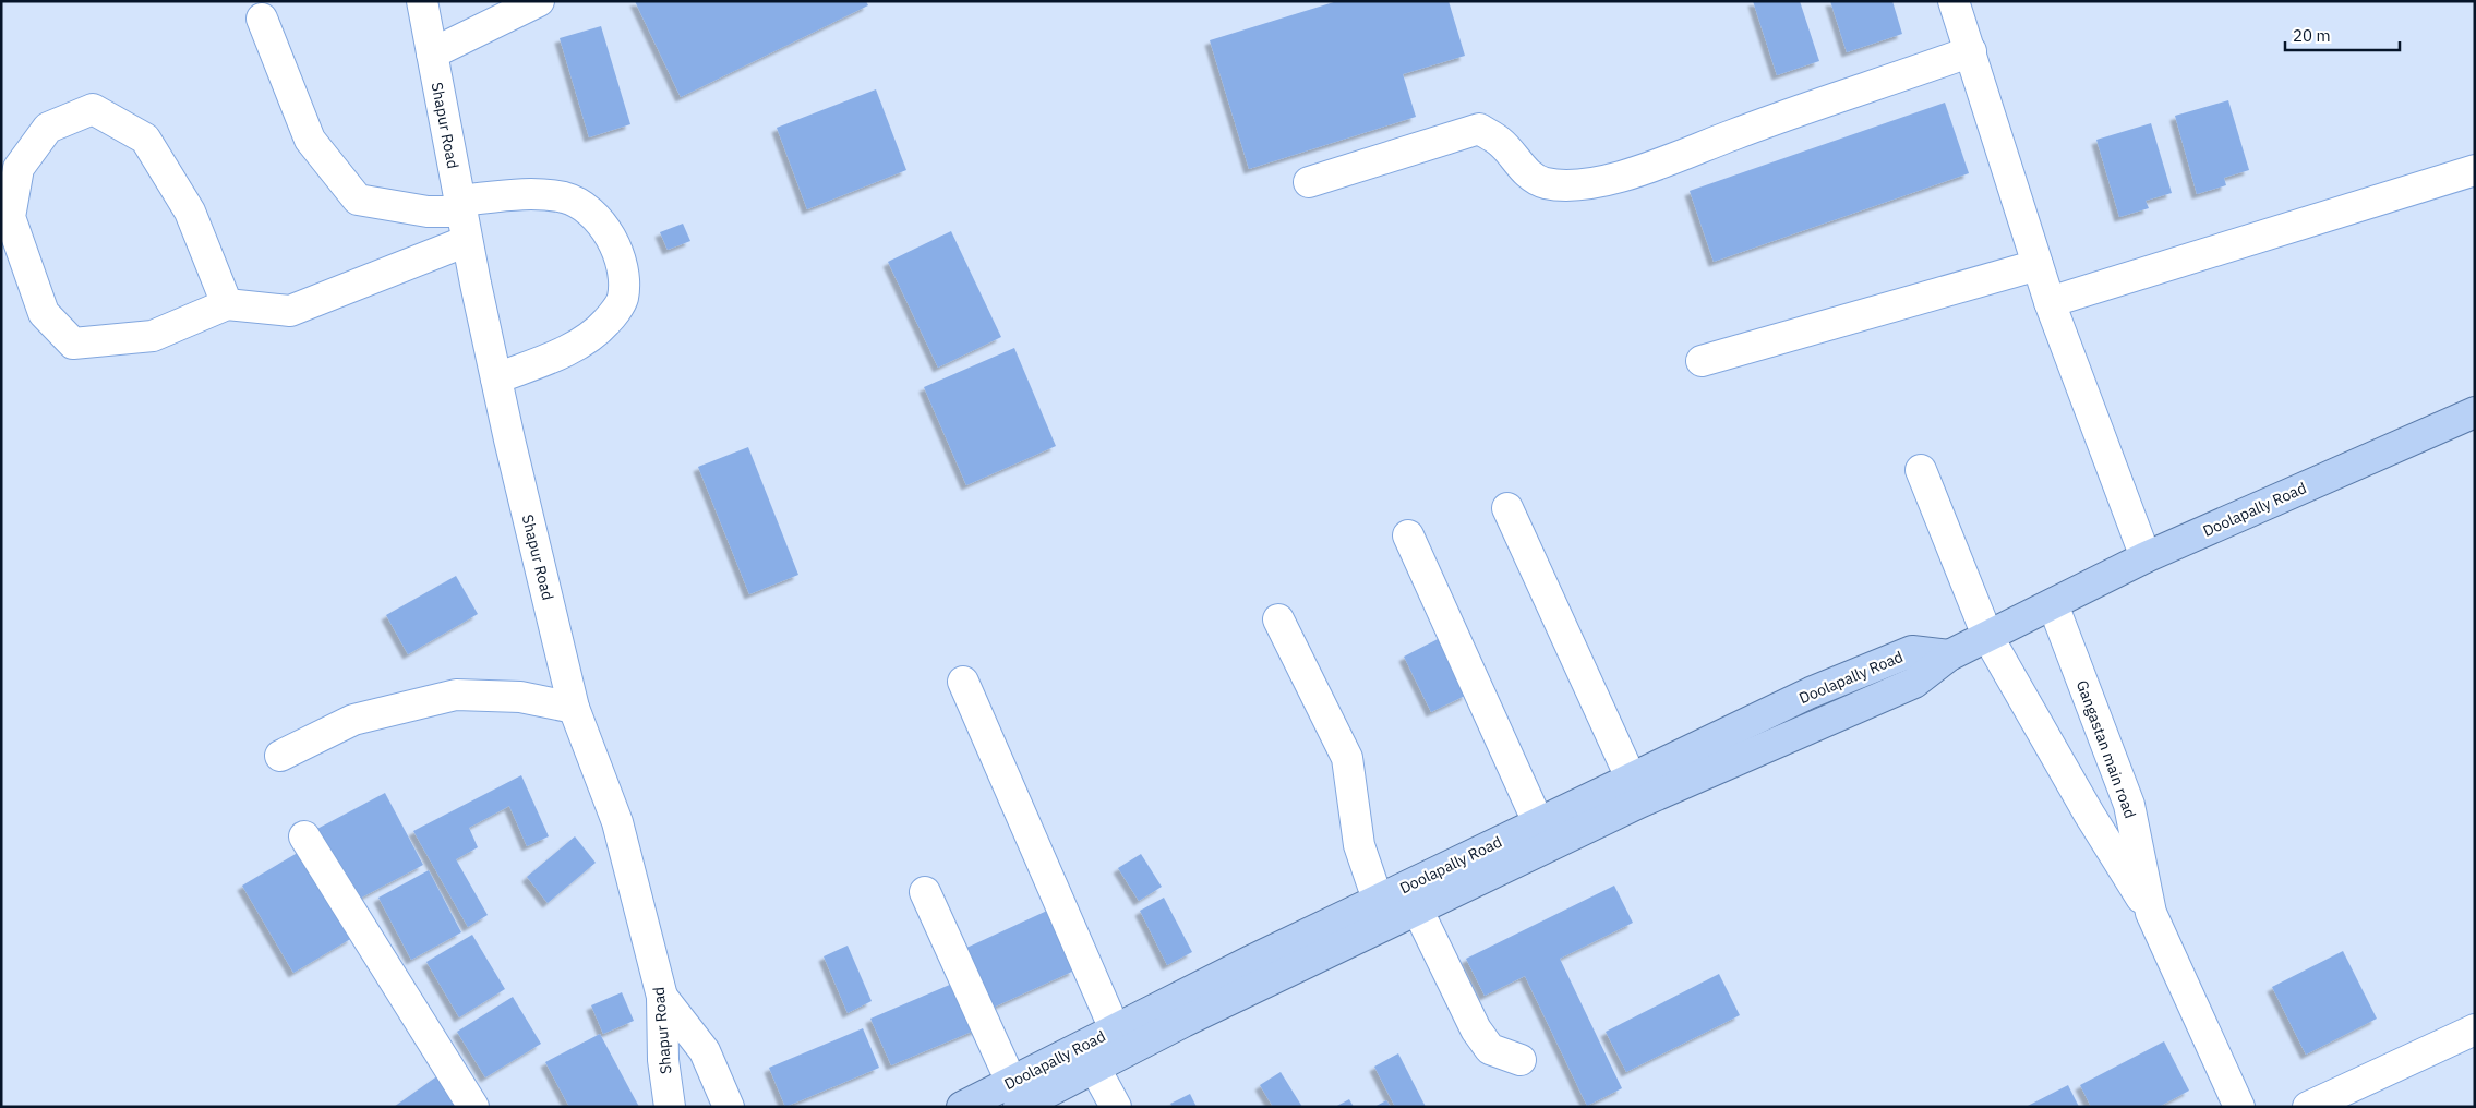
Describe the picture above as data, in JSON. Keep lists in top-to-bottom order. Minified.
{"streets":{"main road":["Doolapally Road"],"street":["Shapur Road","Gangastan main road"]},"crossings":[["Doolapally Road","Gangastan main road"]],"scale_bar":"20 m"}
